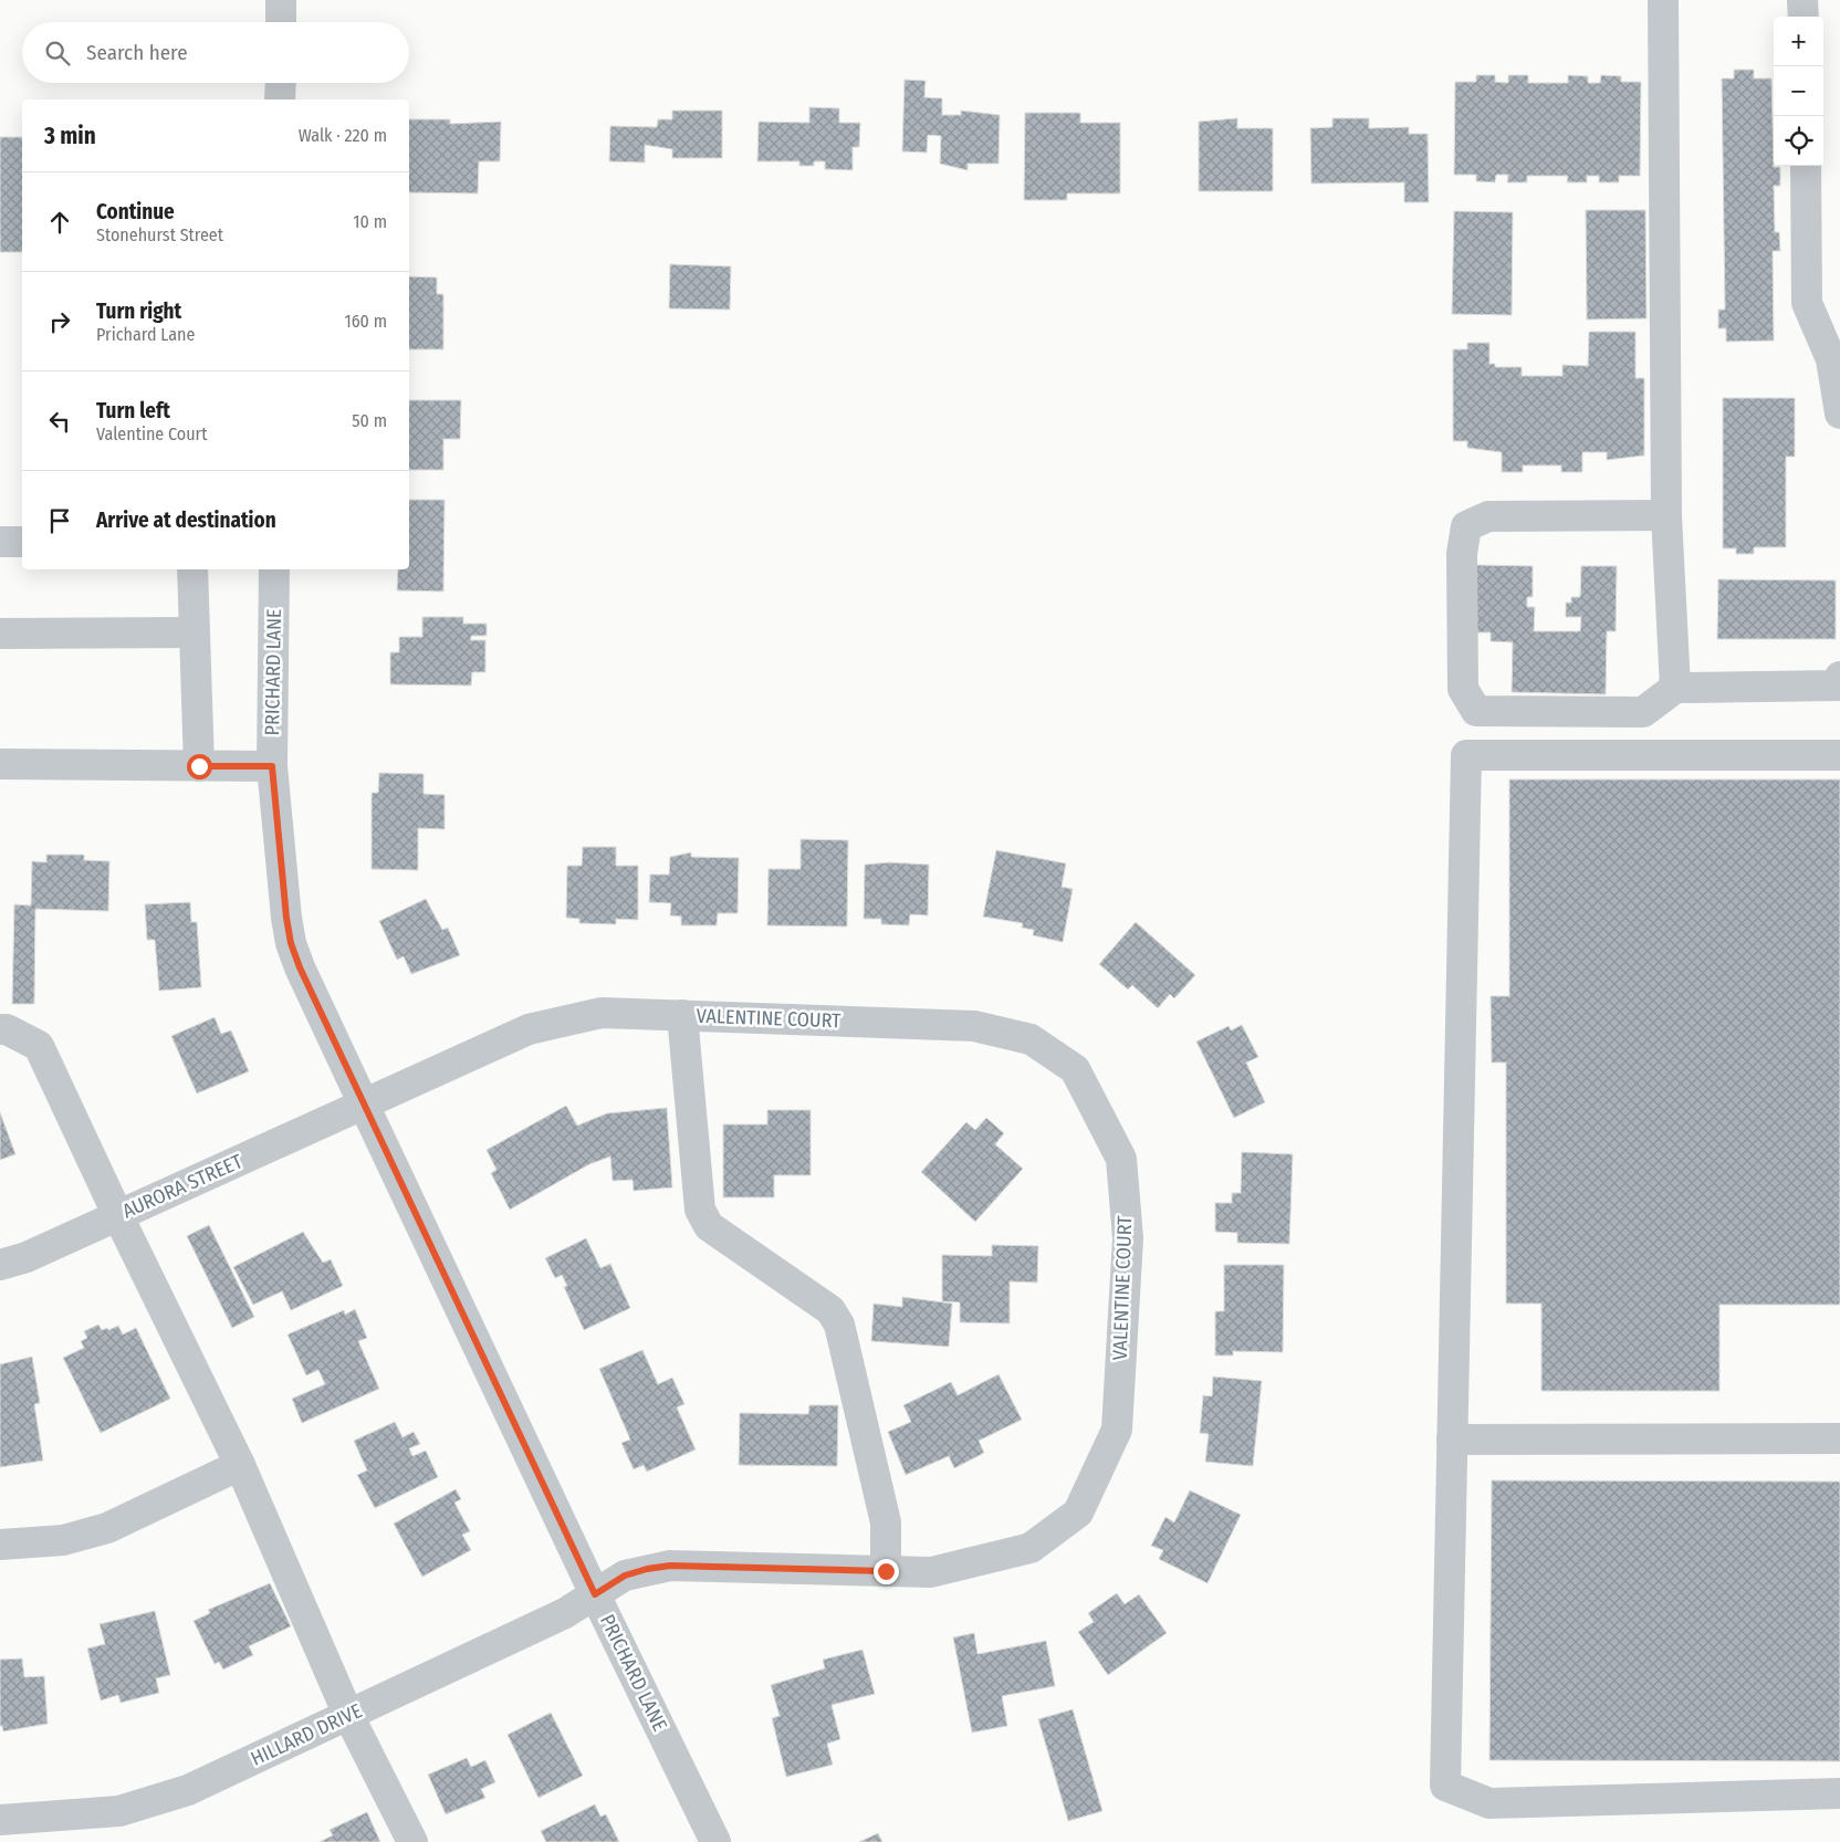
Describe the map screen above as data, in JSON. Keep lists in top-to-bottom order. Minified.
{"streets":{"street":["PRICHARD LANE","VALENTINE COURT","AURORA STREET","HILLARD DRIVE"]},"crossings":[["PRICHARD LANE","VALENTINE COURT"],["PRICHARD LANE","AURORA STREET"],["PRICHARD LANE","HILLARD DRIVE"],["VALENTINE COURT","AURORA STREET"],["VALENTINE COURT","HILLARD DRIVE"]],"page":{"map_buttons":["+","−"],"search":"Search here","heading":["3 min","Walk · 220 m"],"list":[["Continue","Stonehurst Street","10 m"],["Turn right","Prichard Lane","160 m"],["Turn left","Valentine Court","50 m"],"Arrive at destination"]}}
